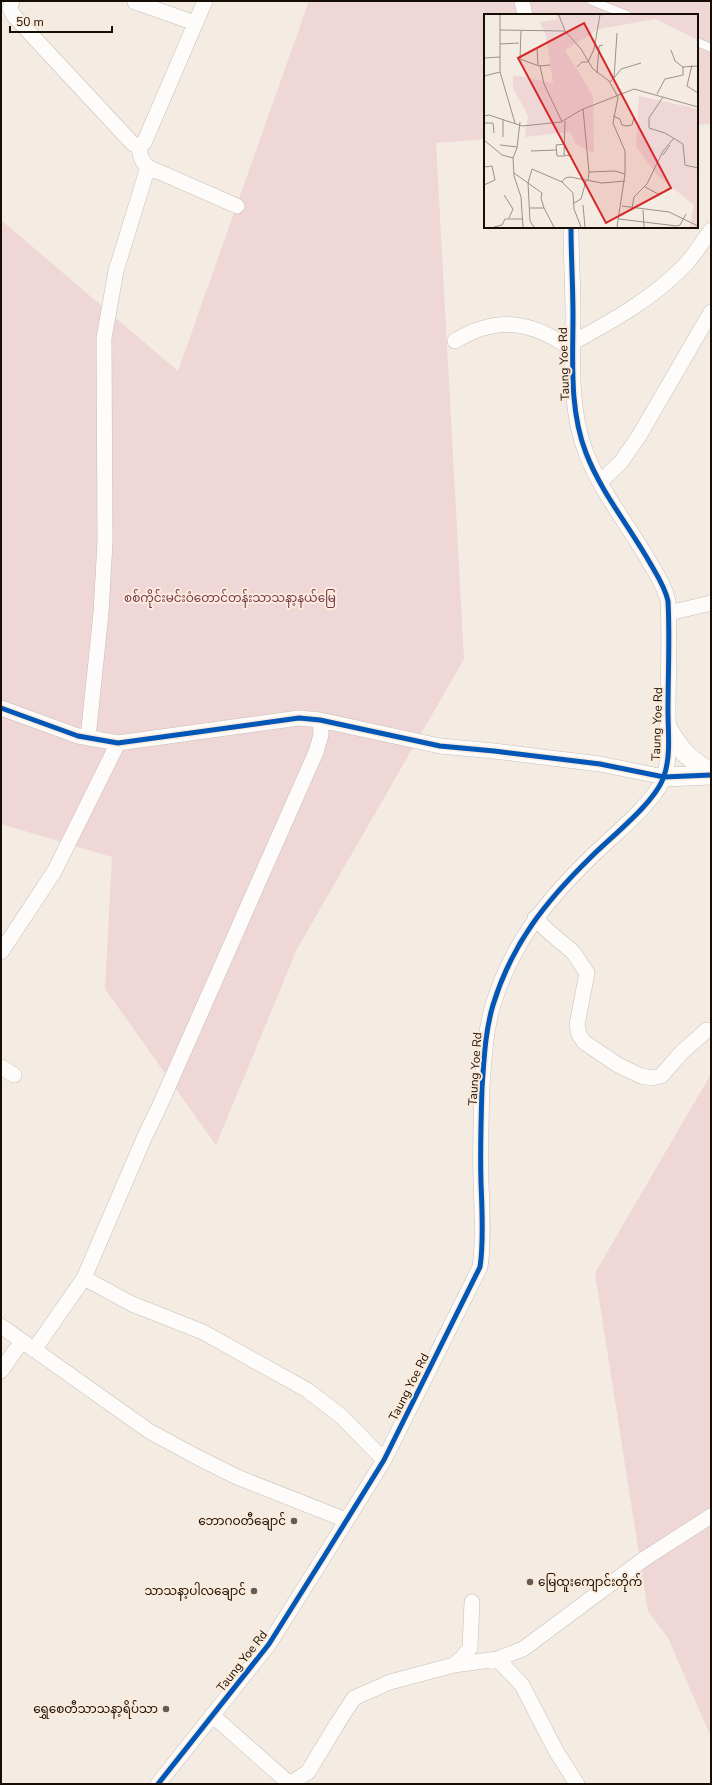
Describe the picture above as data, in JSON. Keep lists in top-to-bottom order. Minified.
{"streets":{"street":["Taung Yoe Rd"]},"parks":["စစ်ကိုင်းမင်းဝံတောင်တန်းသာသနာ့နယ်မြေ"],"places":["ဘောဂဝတီချောင်","မြေထူးကျောင်းတိုက်","သာသနာ့ပါလချောင်","ရွှေစေတီသာသနာ့ရိပ်သာ"],"scale_bar":"50 m"}
